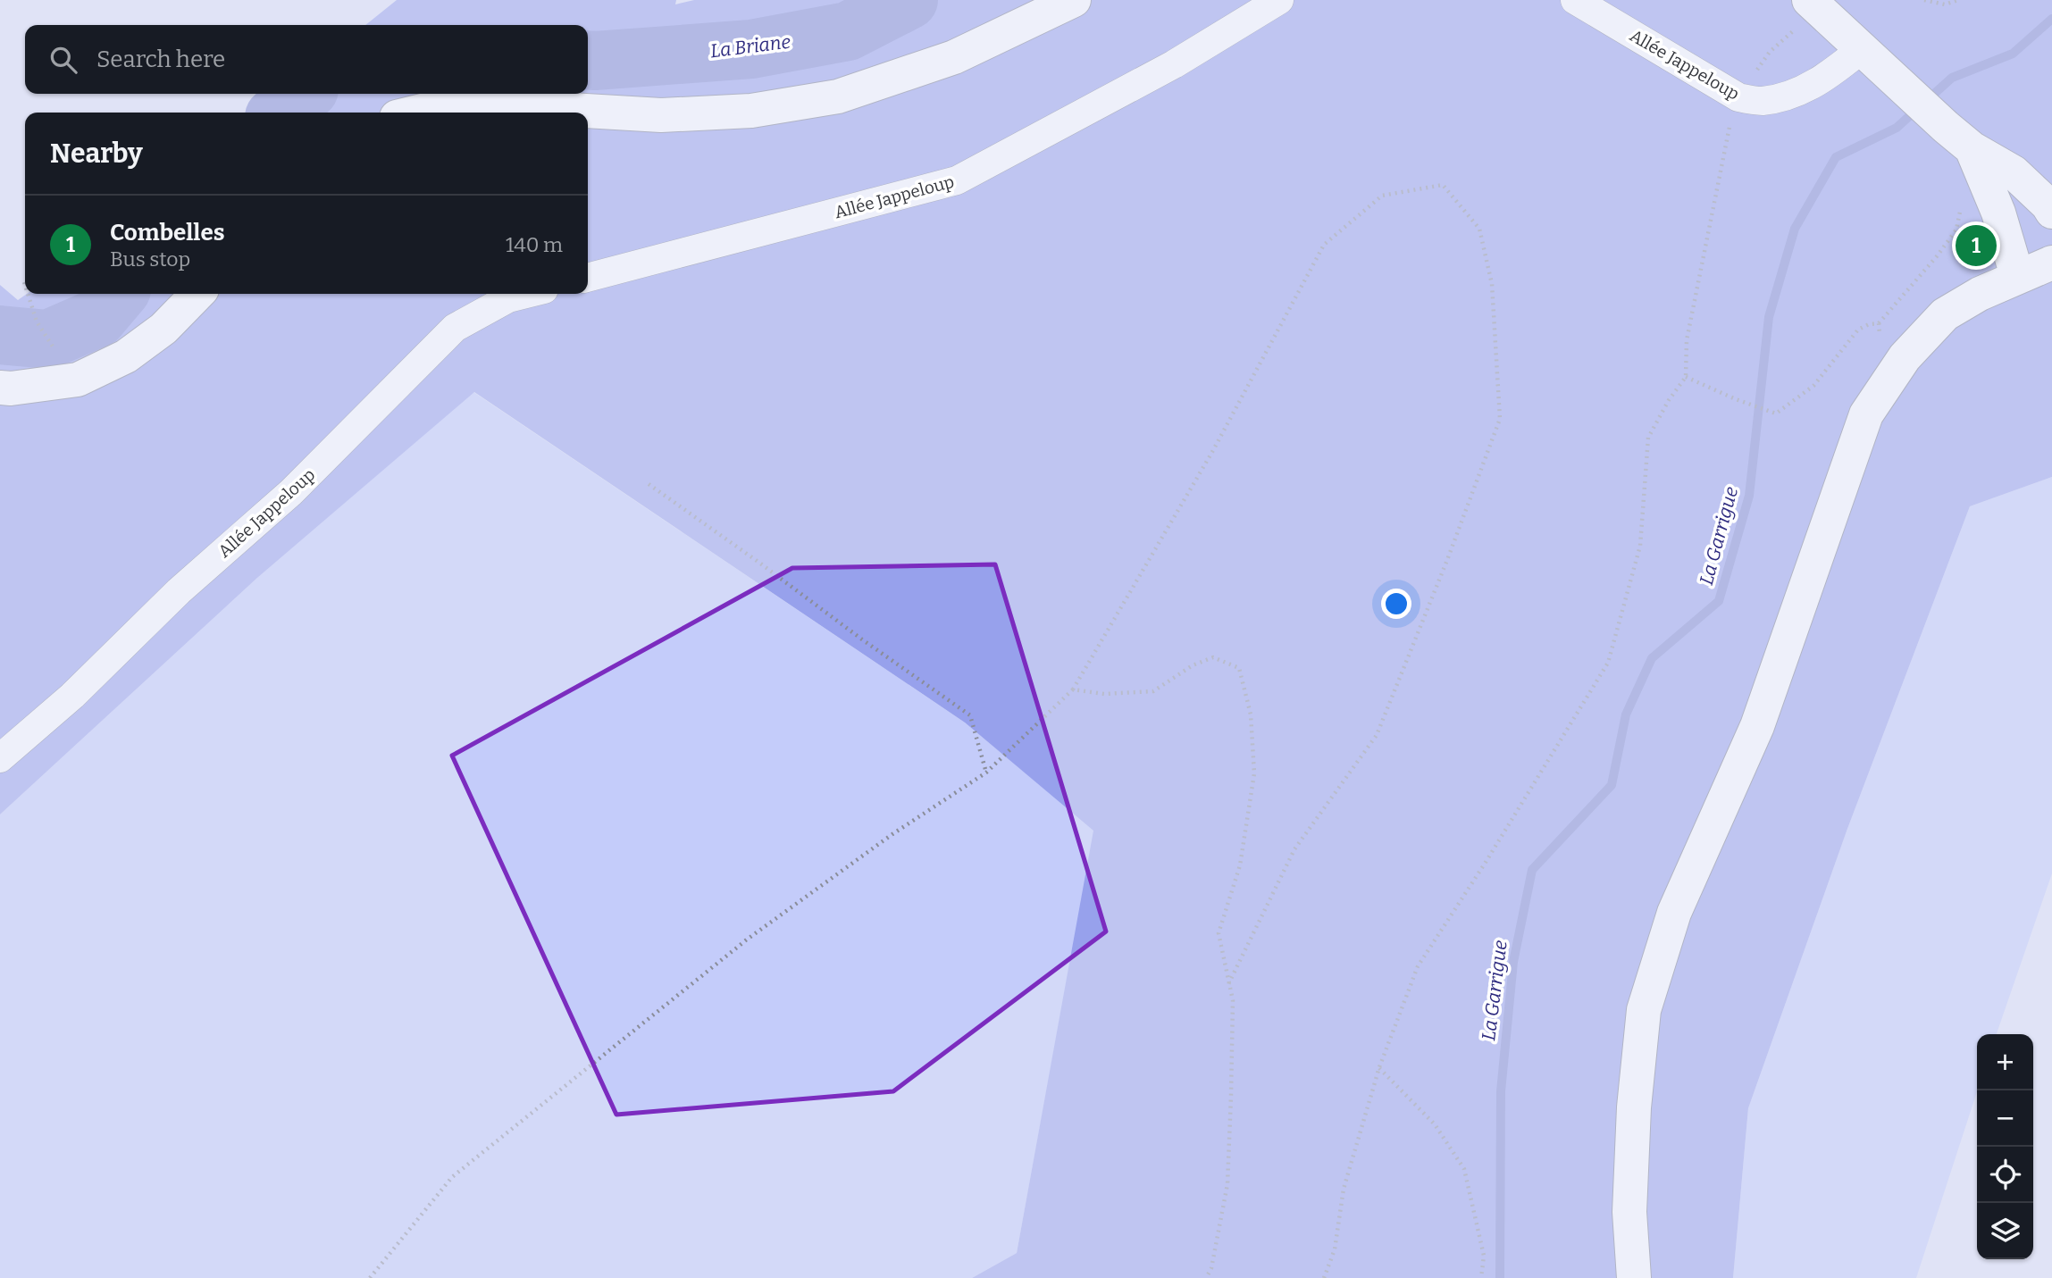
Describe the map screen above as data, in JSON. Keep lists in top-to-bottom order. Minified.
{"streets":{"street":["Allée Jappeloup"]},"water":["La Briane","La Garrigue"],"page":{"search":"Search here","heading":"Nearby","list":[{"mark":"1","name":"Combelles","note":"Bus stop","value":"140 m"}],"pins":"1","map_buttons":["+","−"]}}
